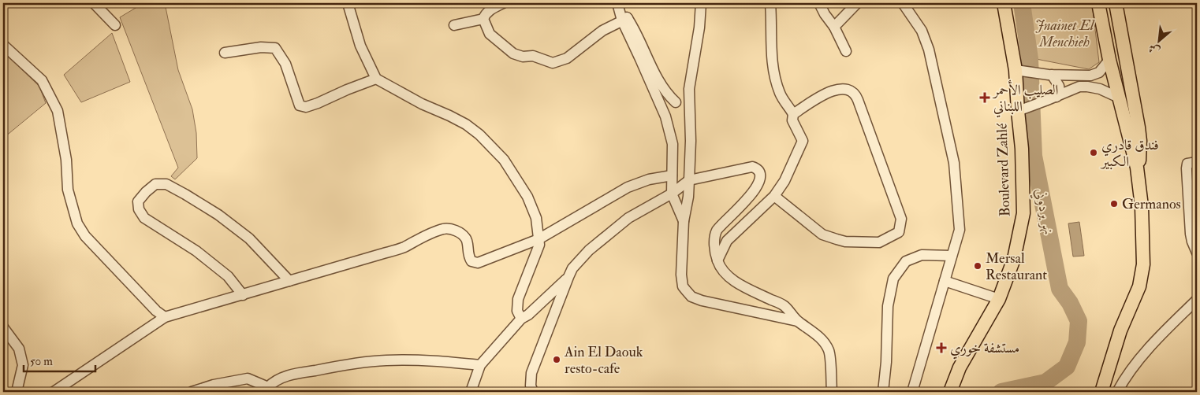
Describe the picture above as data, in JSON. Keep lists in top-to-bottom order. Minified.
{"streets":{"main road":["Boulevard Zahlé"]},"water":["نهر بردوني"],"parks":["Jnainet El Menchieh"],"places":{"health":["الصليب الأحمر اللبناني","مستشفة خوري"],"other":["فندق قادري الكبير","Germanos","Mersal Restaurant","Ain El Daouk resto-cafe"]},"scale_bar":"50 m","north":"bottom left"}
